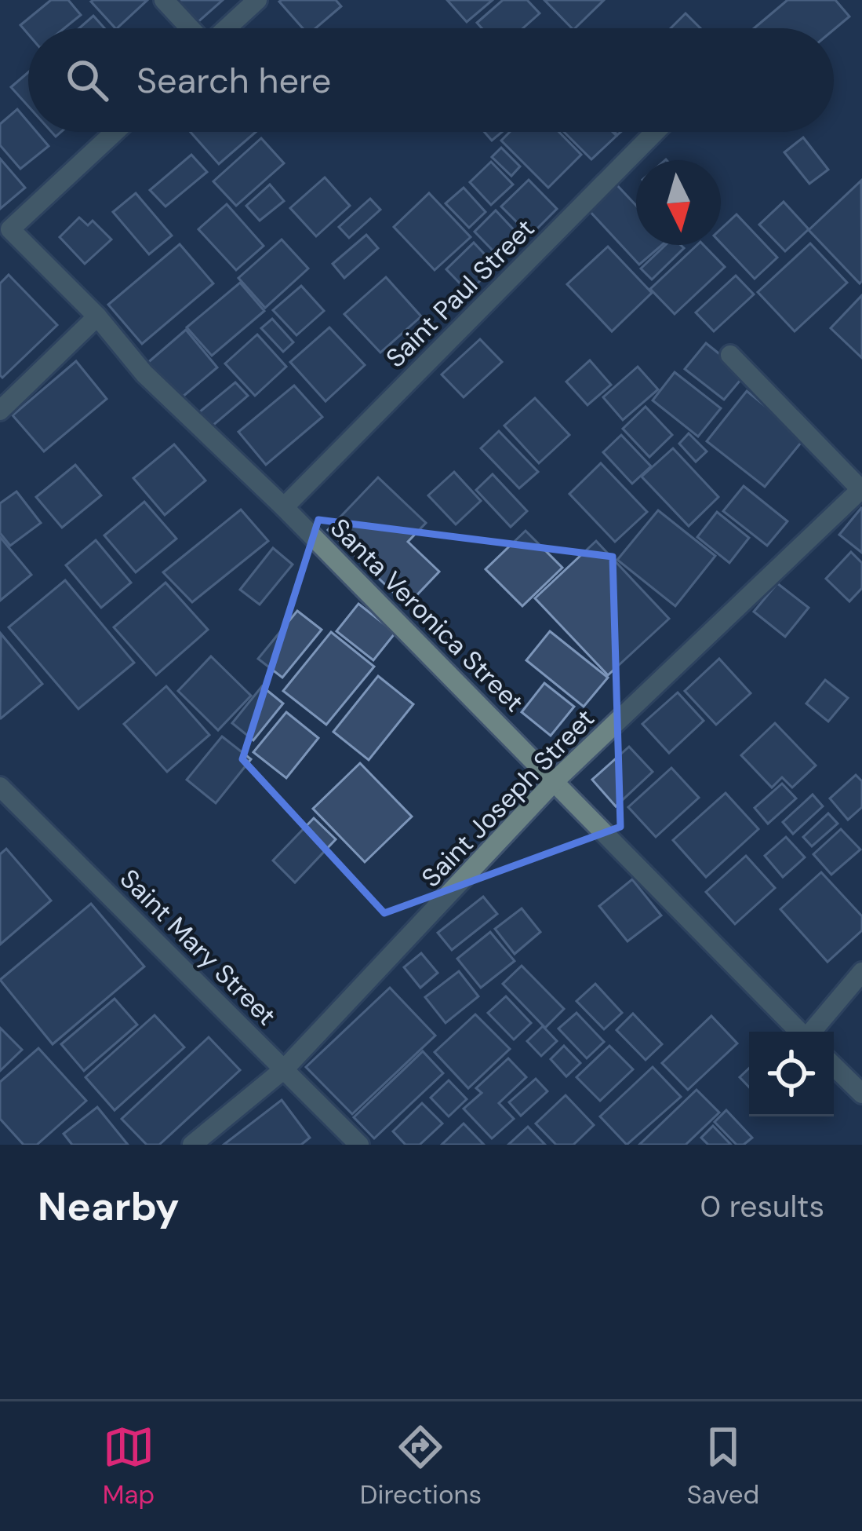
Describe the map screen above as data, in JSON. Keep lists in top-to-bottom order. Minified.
{"streets":{"street":["Saint Paul Street","Santa Veronica Street","Saint Joseph Street","Saint Mary Street"]},"crossings":[["Saint Paul Street","Santa Veronica Street"],["Santa Veronica Street","Saint Joseph Street"],["Saint Joseph Street","Saint Mary Street"]],"north":"bottom","page":{"search":"Search here","heading":["Nearby","0 results"],"nav":["Map","Directions","Saved"]}}
